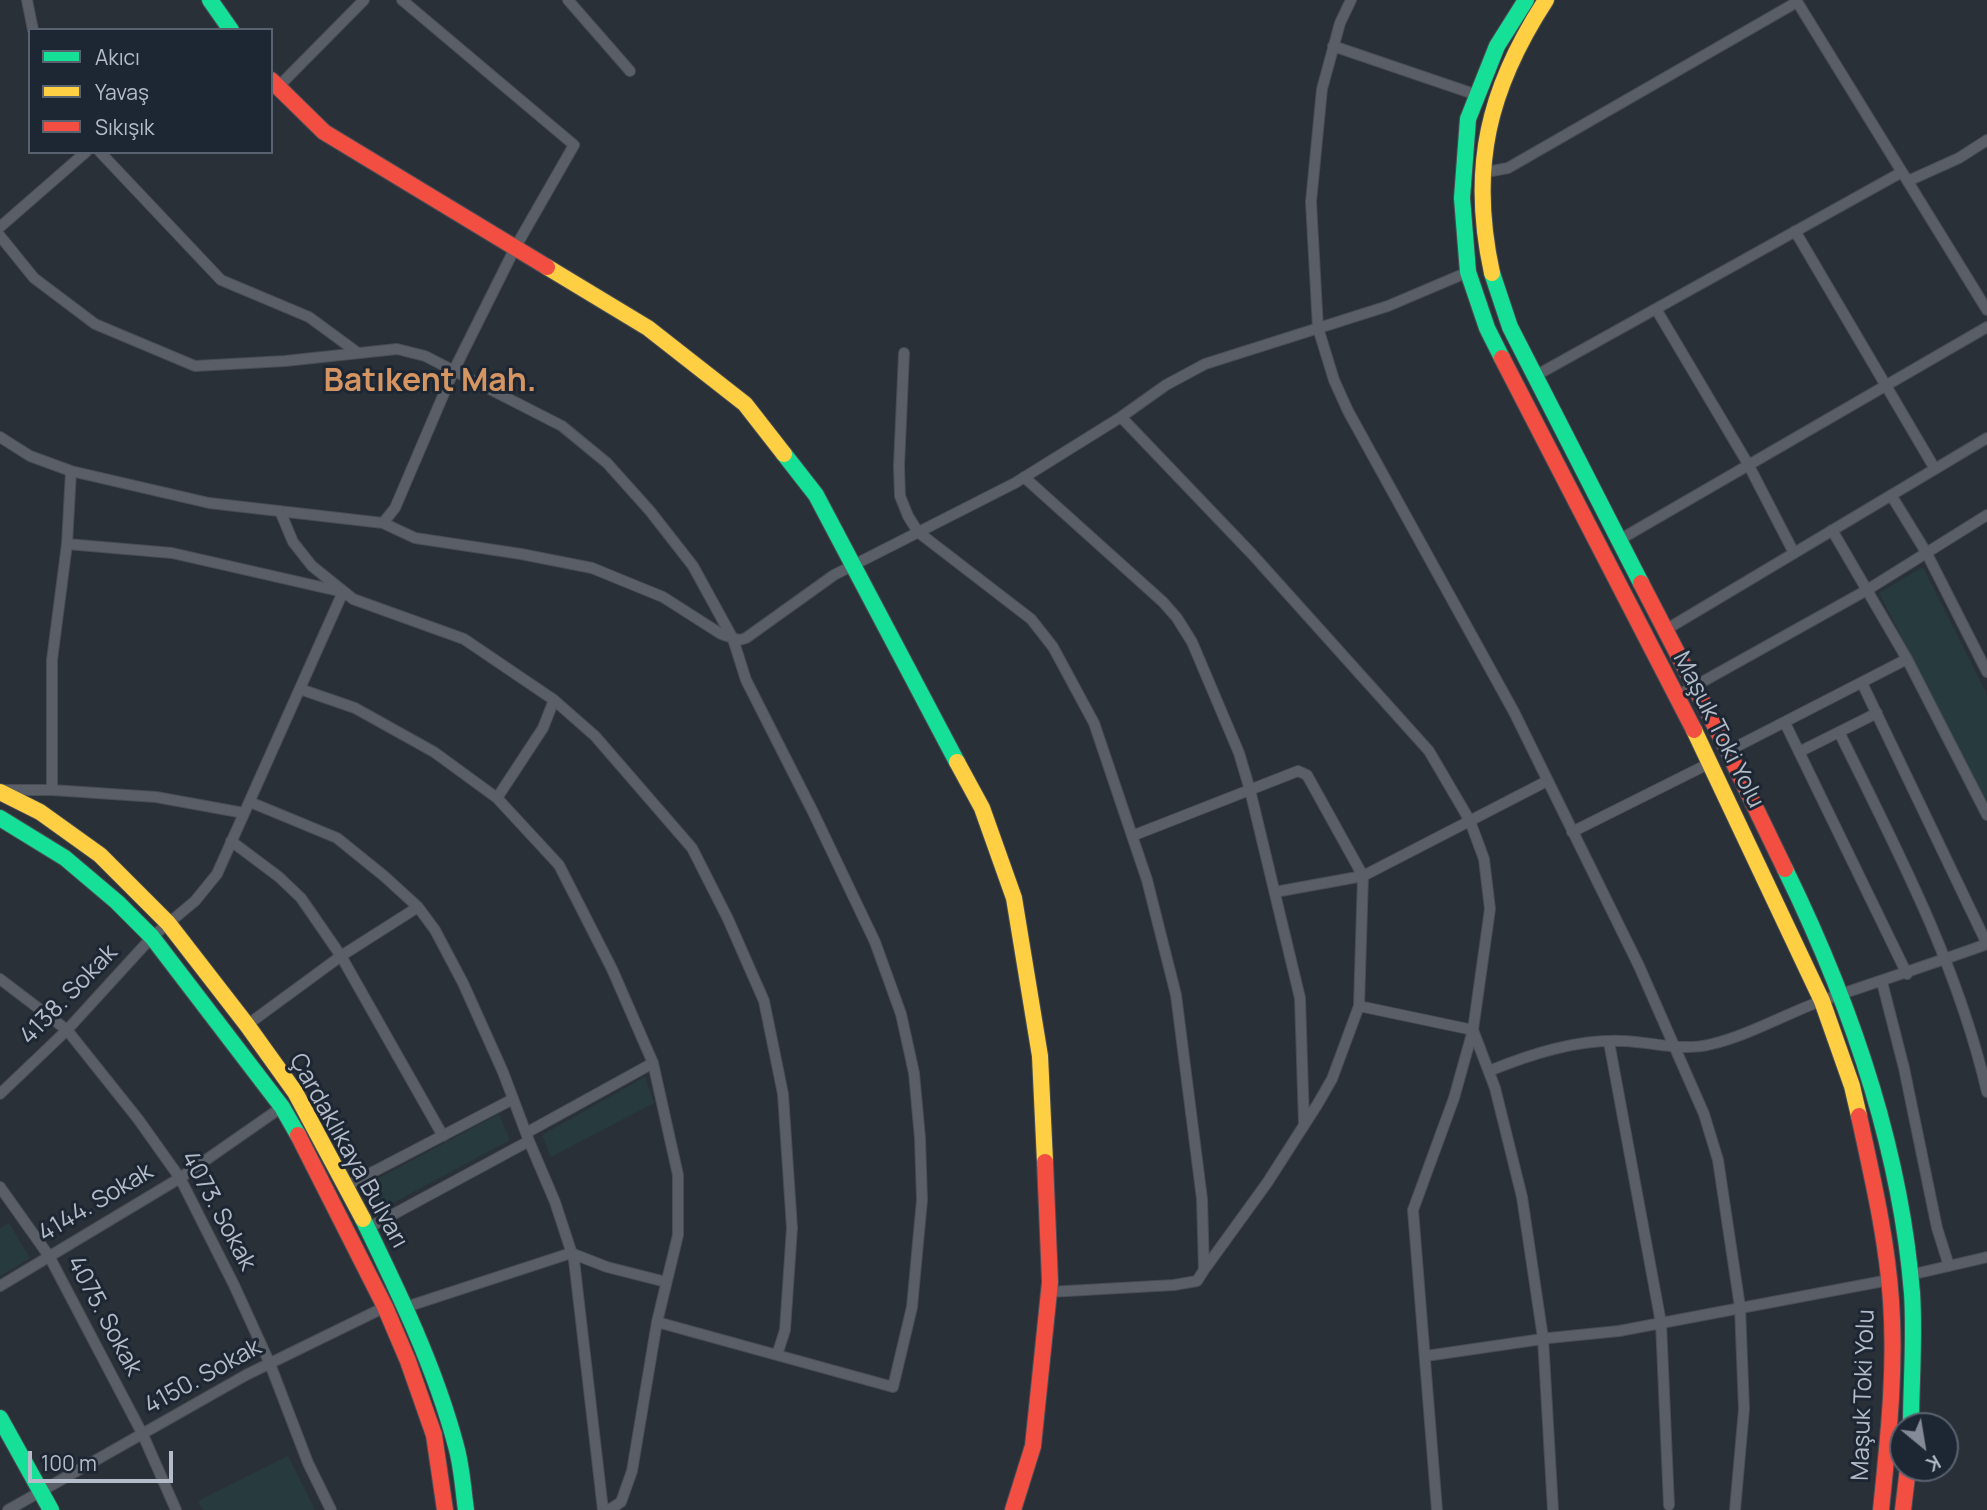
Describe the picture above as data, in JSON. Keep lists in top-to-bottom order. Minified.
{"streets":{"main road":["Maşuk Toki Yolu","Çardaklıkaya Bulvarı"],"street":["4138. Sokak","4144. Sokak","4073. Sokak","4075. Sokak","4150. Sokak"]},"crossings":[["4138. Sokak","Çardaklıkaya Bulvarı"],["4138. Sokak","4073. Sokak"],["Çardaklıkaya Bulvarı","4144. Sokak"],["Çardaklıkaya Bulvarı","4150. Sokak"],["4144. Sokak","4073. Sokak"],["4144. Sokak","4075. Sokak"],["4073. Sokak","4150. Sokak"],["4075. Sokak","4150. Sokak"]],"districts":["Batıkent Mah."],"legend":["Akıcı","Yavaş","Sıkışık"],"scale_bar":"100 m","north":"bottom right"}
